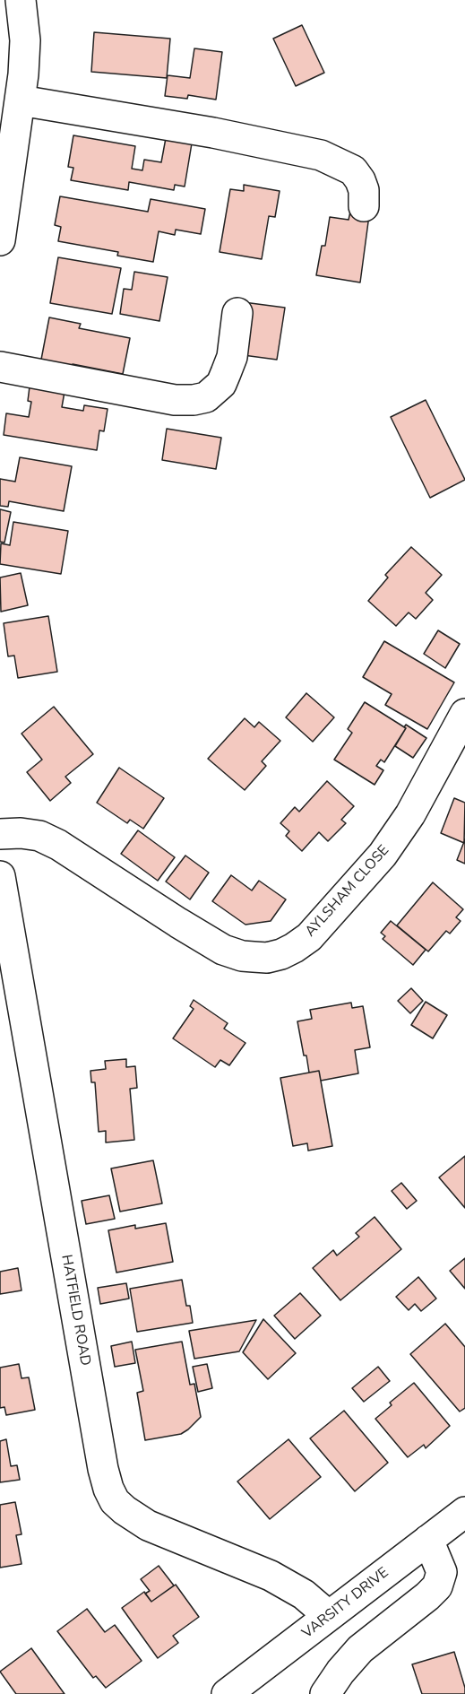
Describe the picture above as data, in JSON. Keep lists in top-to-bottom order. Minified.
{"streets":{"street":["AYLSHAM CLOSE","HATFIELD ROAD","VARSITY DRIVE"]},"crossings":[["HATFIELD ROAD","VARSITY DRIVE"]]}
